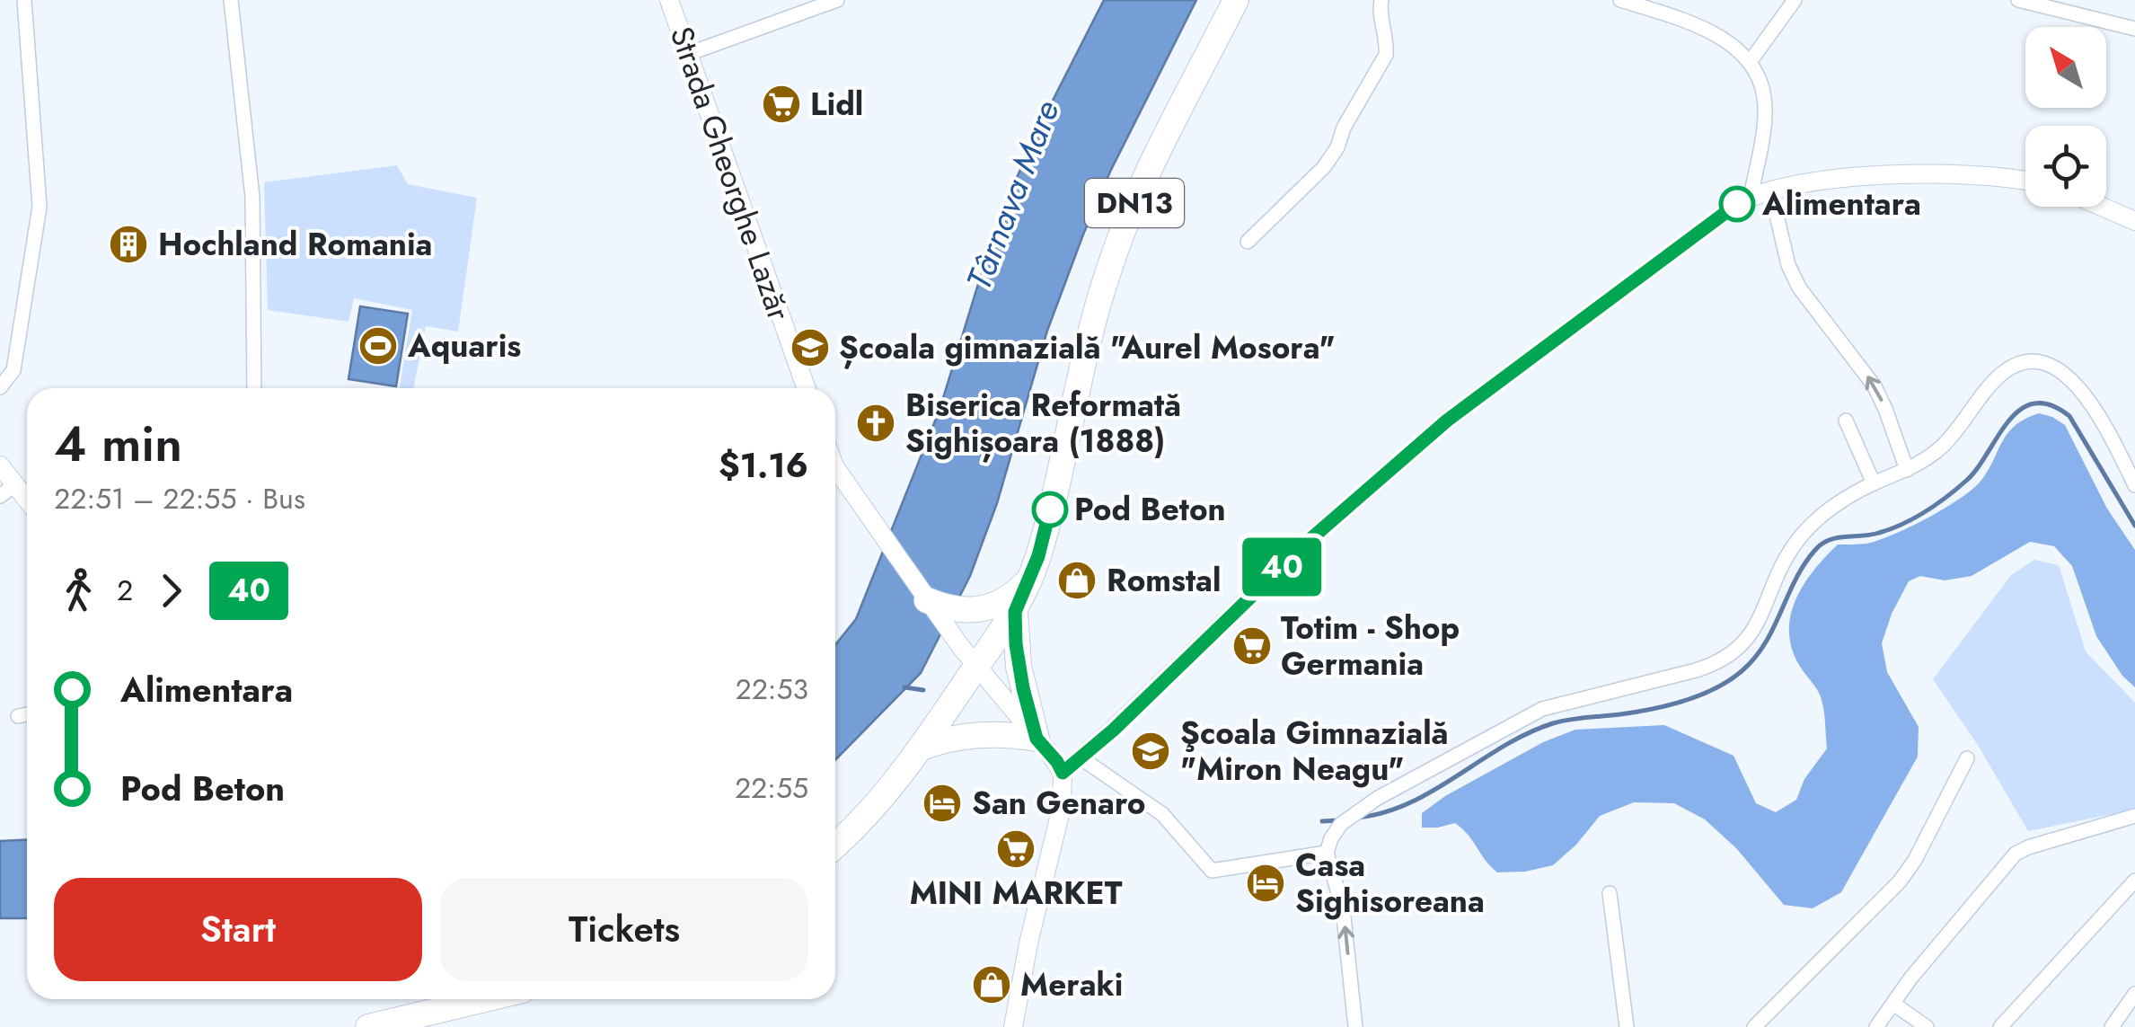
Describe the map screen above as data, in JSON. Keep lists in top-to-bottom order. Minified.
{"streets":{"highway":["DN13"],"street":["Strada Gheorghe Lazăr"]},"water":["Târnava Mare"],"places":{"supermarket":["Lidl","Totim - Shop Germania","MINI MARKET"],"other":["Alimentara","Pod Beton"],"building":["Hochland Romania"],"sports":["Aquaris"],"school or university":["Școala gimnazială \"Aurel Mosora\"","Şcoala Gimnazială \"Miron Neagu\""],"church":["Biserica Reformată Sighișoara (1888)"],"shop":["Romstal","Meraki"],"hotel":["San Genaro","Casa Sighisoreana"]},"lines":["bus line 40"],"north":"top left","page":{"on_map":"40","heading":["4 min","22:51 – 22:55 · Bus","$1.16"],"legs":["2","40"],"list":[{"name":"Alimentara","value":"22:53"},{"name":"Pod Beton","value":"22:55"}],"buttons":["Start","Tickets"]}}
